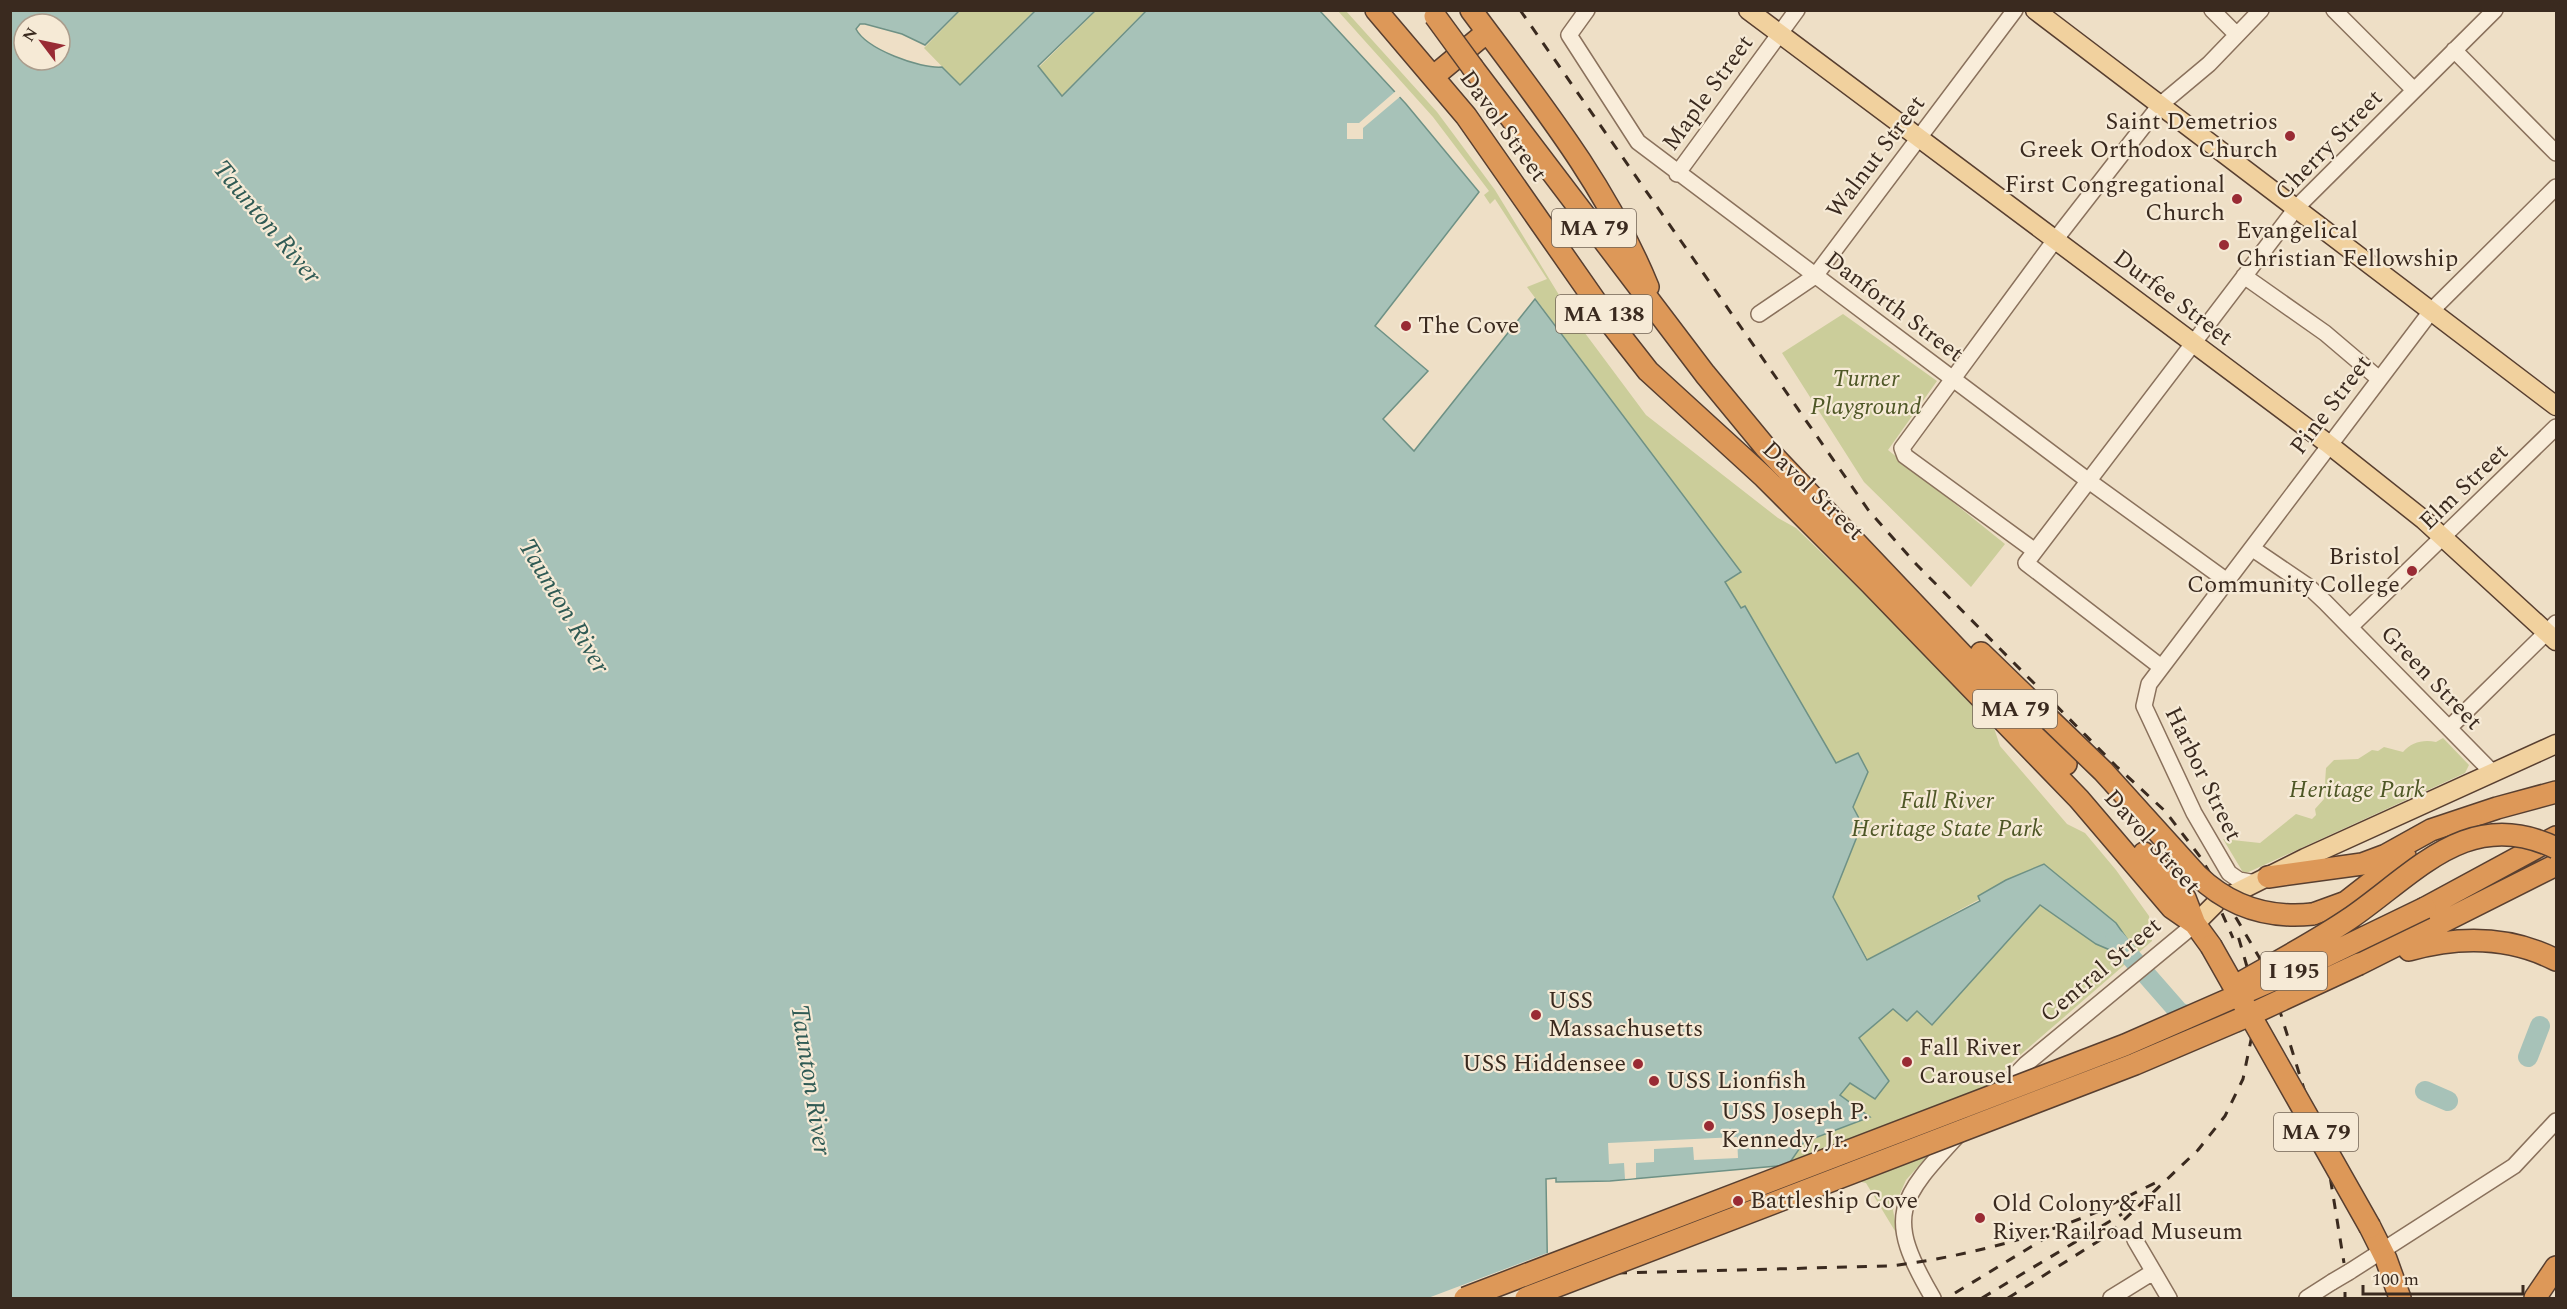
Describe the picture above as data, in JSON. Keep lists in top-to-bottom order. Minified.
{"streets":{"highway":["Davol Street","MA 79","MA 138","I 195"],"main road":["Durfee Street","Central Street"],"street":["Maple Street","Cherry Street","Walnut Street","Danforth Street","Pine Street","Elm Street","Green Street","Harbor Street"]},"crossings":[["Maple Street","Durfee Street"],["Maple Street","Danforth Street"],["Davol Street","MA 79"],["Davol Street","Central Street"],["Cherry Street","Durfee Street"],["Cherry Street","Danforth Street"],["Walnut Street","Durfee Street"],["Walnut Street","Danforth Street"],["MA 79","Central Street"],["Durfee Street","Pine Street"],["Durfee Street","Elm Street"],["Danforth Street","Pine Street"],["Pine Street","Green Street"],["Pine Street","Harbor Street"],["Elm Street","Green Street"],["Green Street","Central Street"],["Harbor Street","Central Street"]],"water":["Taunton River"],"parks":["Turner Playground","Heritage Park","Fall River Heritage State Park"],"places":["Saint Demetrios Greek Orthodox Church","First Congregational Church","Evangelical Christian Fellowship","The Cove","Bristol Community College","USS Massachusetts","Fall River Carousel","USS Hiddensee","USS Lionfish","USS Joseph P. Kennedy, Jr.","Battleship Cove","Old Colony & Fall River Railroad Museum"],"scale_bar":"100 m","north":"top left"}
